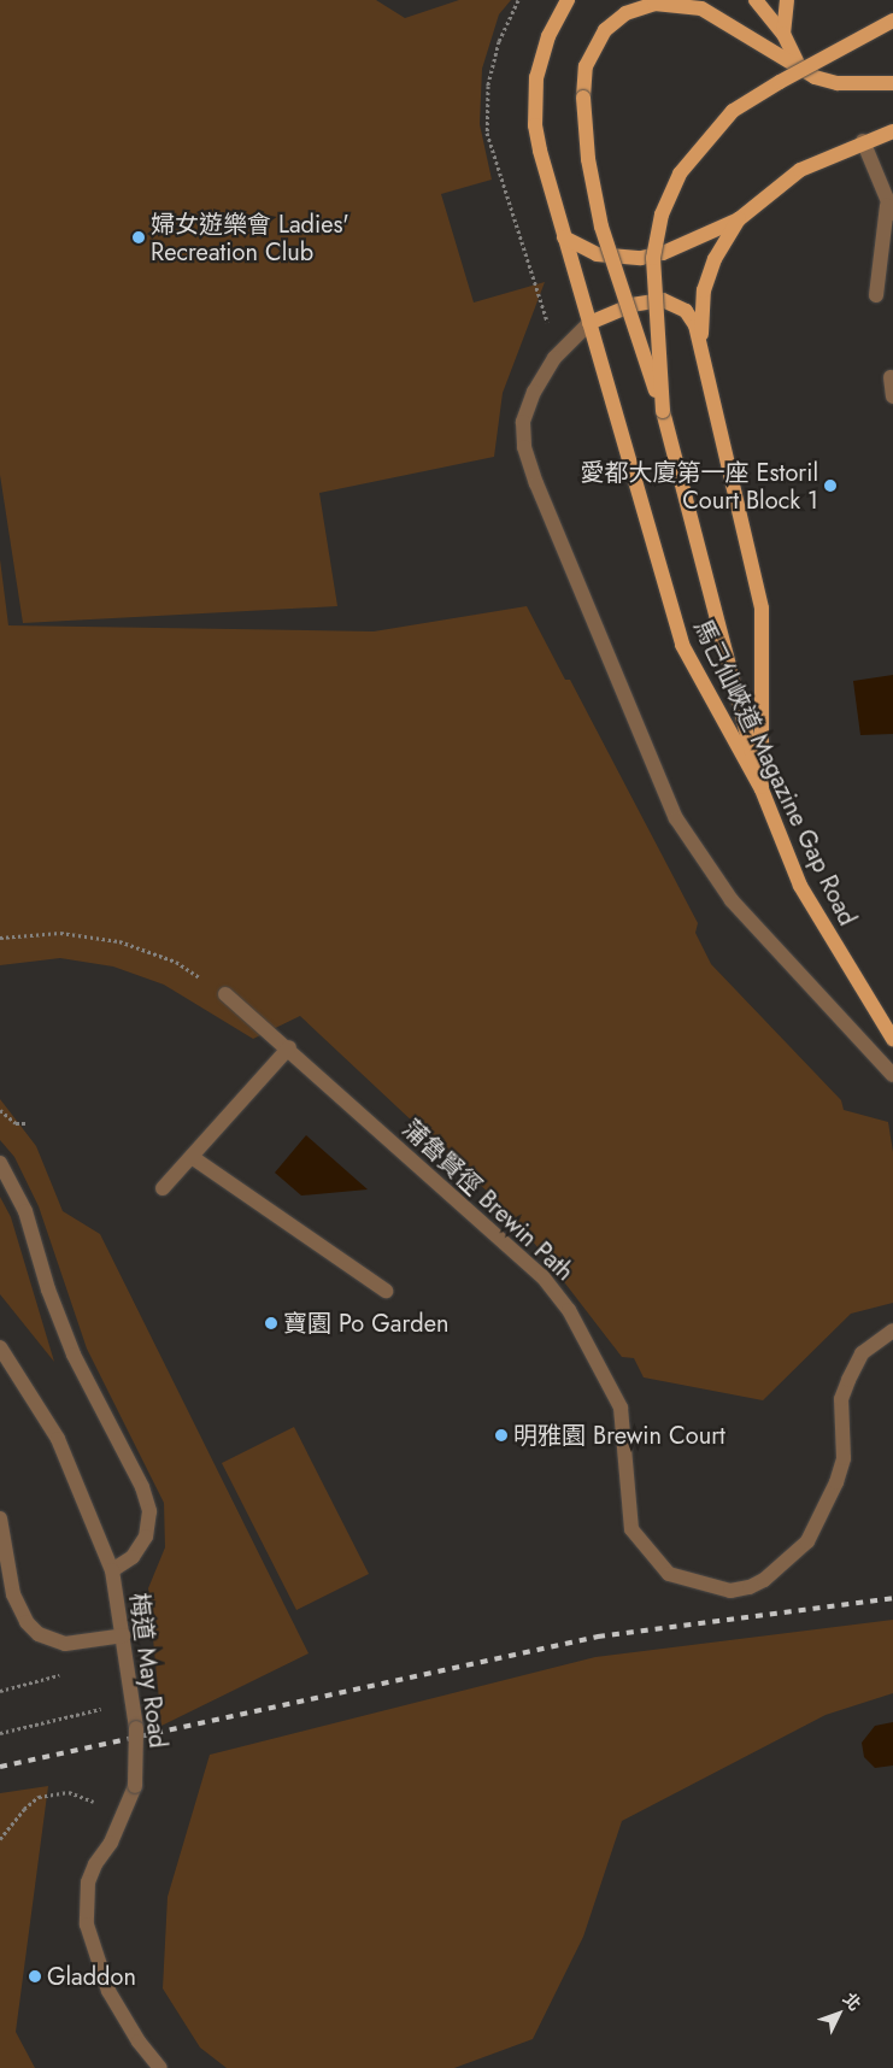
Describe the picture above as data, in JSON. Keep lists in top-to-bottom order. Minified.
{"streets":{"main road":["馬己仙峽道 Magazine Gap Road"],"street":["蒲魯賢徑 Brewin Path","梅道 May Road"]},"places":["婦女遊樂會 Ladies' Recreation Club","愛都大廈第一座 Estoril Court Block 1","寶園 Po Garden","明雅園 Brewin Court","Gladdon"],"north":"top right"}
